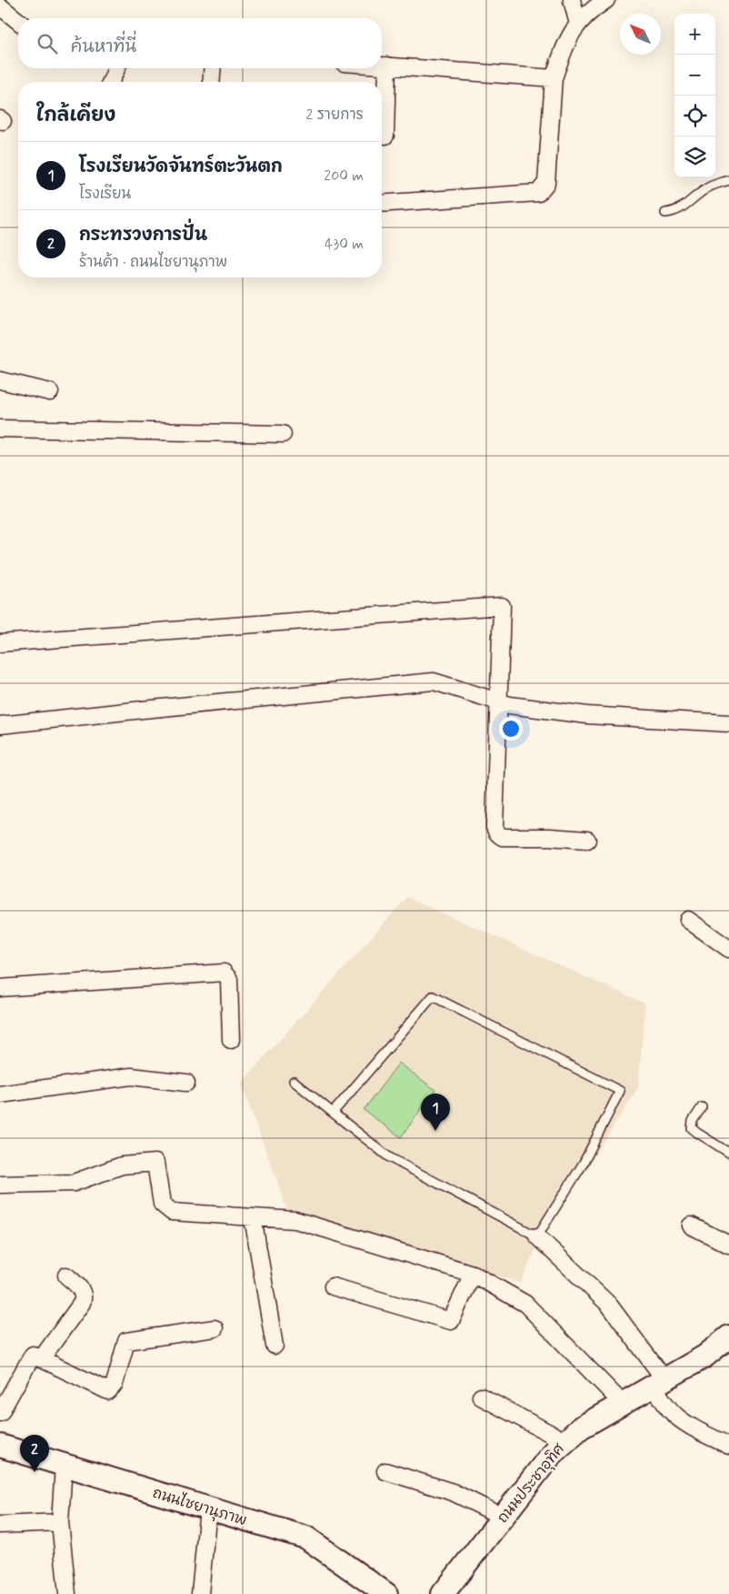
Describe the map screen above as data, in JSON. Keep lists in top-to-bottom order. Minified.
{"streets":{"street":["ถนนประชาอุทิศ","ถนนไชยานุภาพ"]},"north":"top left","page":{"map_buttons":["+","−"],"search":"ค้นหาที่นี่","heading":["ใกล้เคียง","2 รายการ"],"list":[{"mark":"1","name":"โรงเรียนวัดจันทร์ตะวันตก","note":"โรงเรียน","value":"200 m"},{"mark":"2","name":"กระทรวงการปั่น","note":"ร้านค้า · ถนนไชยานุภาพ","value":"430 m"}],"pins":["1","2"]}}
